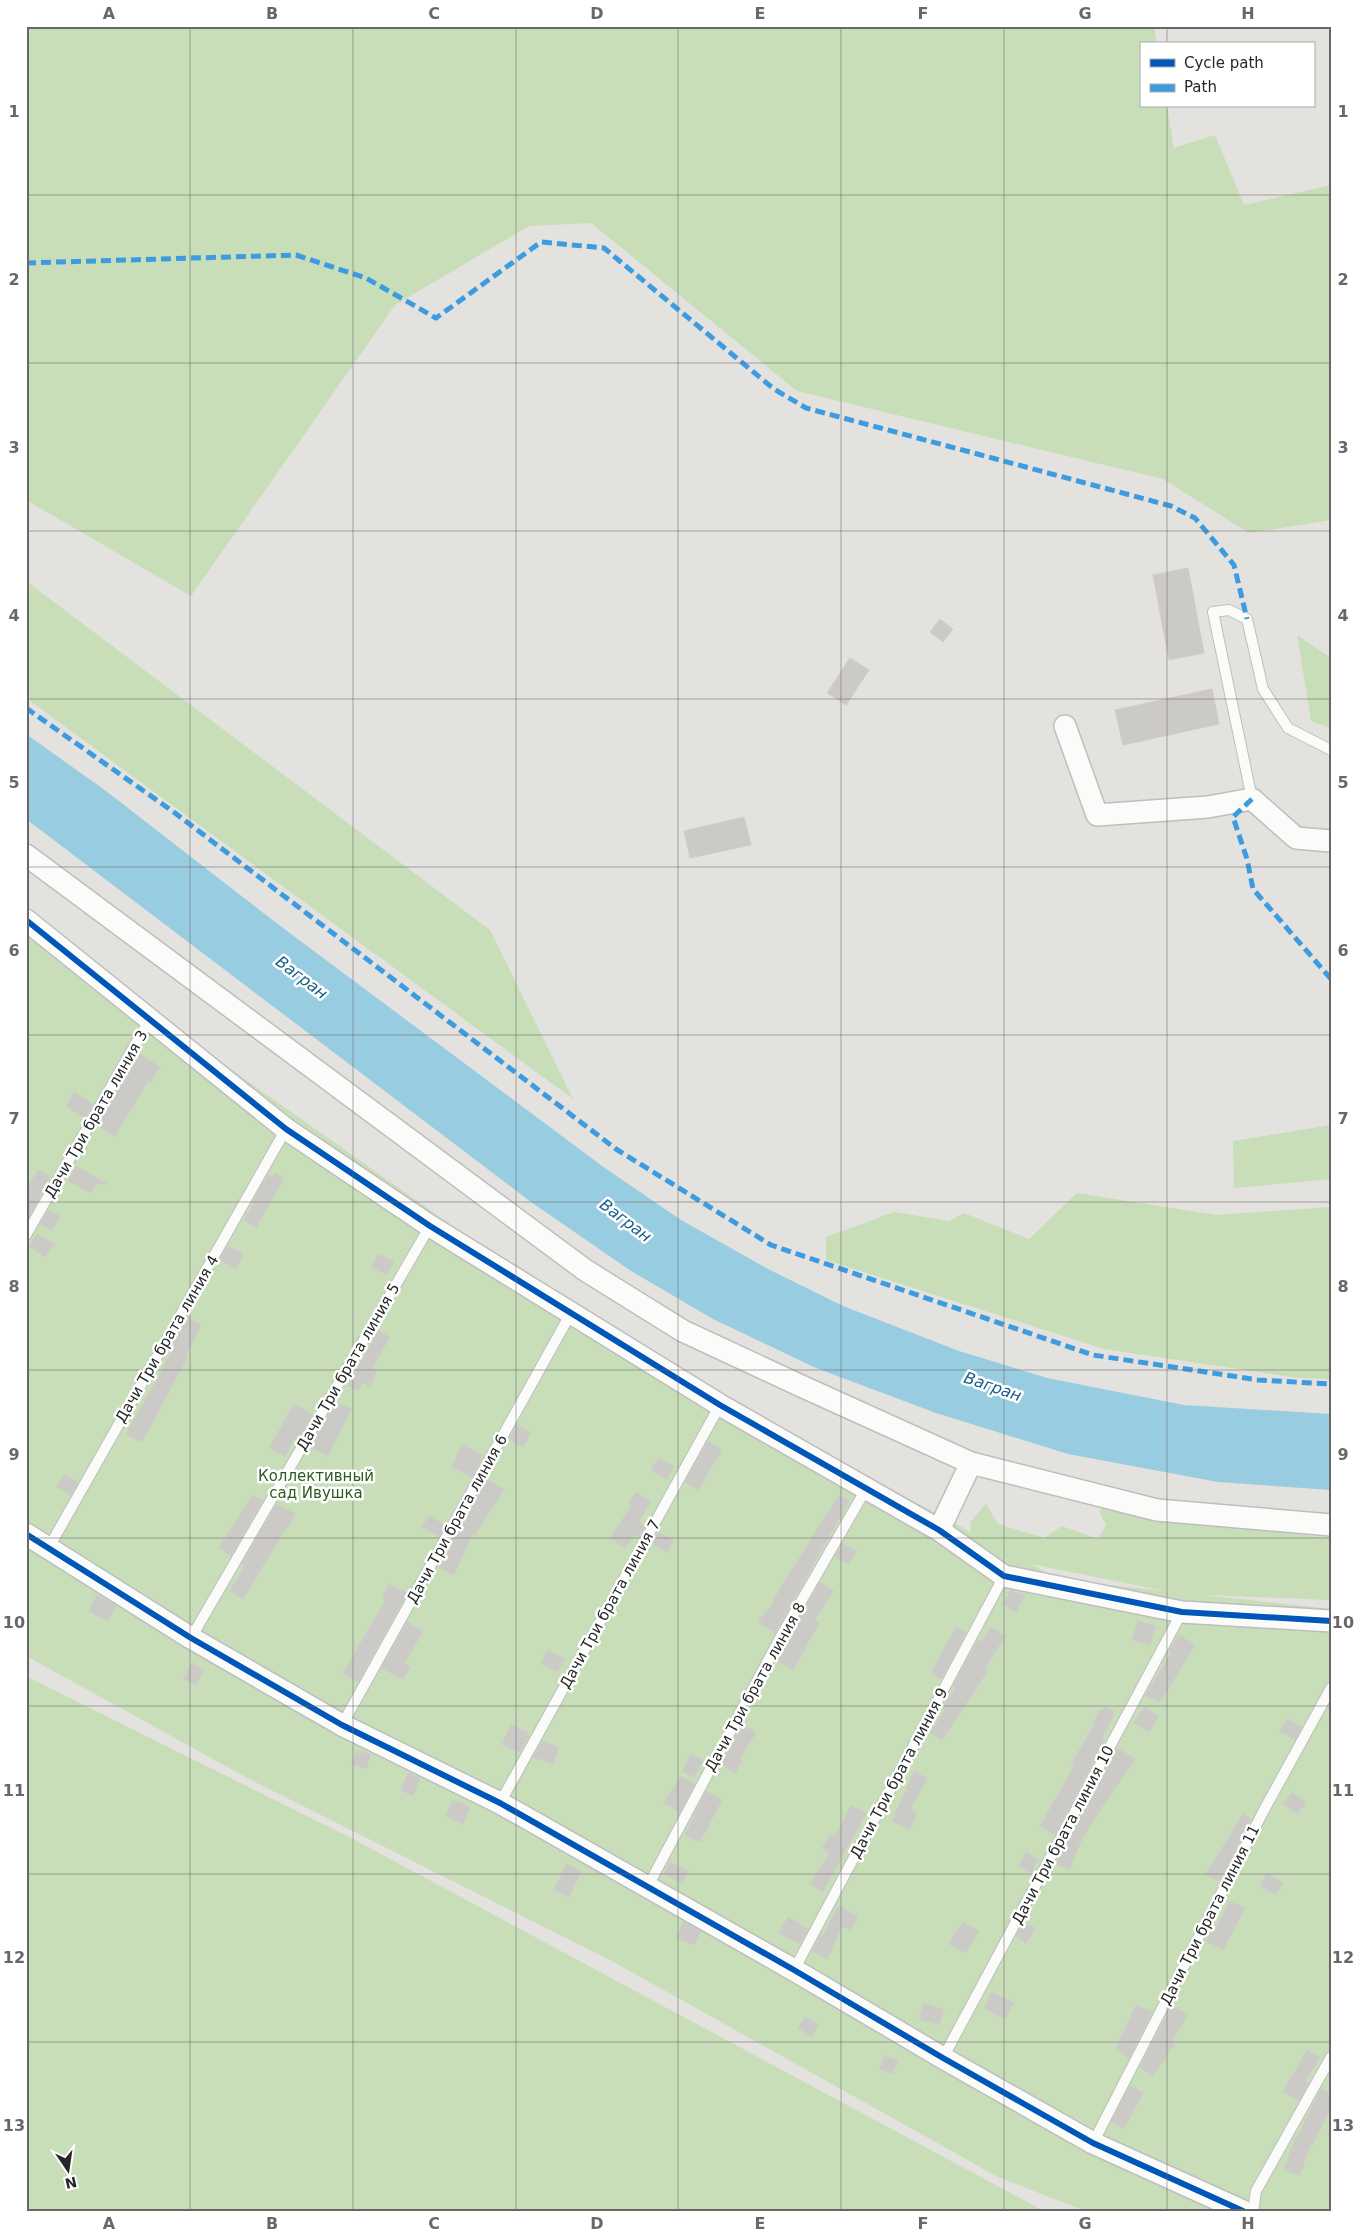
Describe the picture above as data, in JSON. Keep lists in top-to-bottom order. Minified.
{"streets":{"lane":["Дачи Три брата линия 3","Дачи Три брата линия 4","Дачи Три брата линия 5","Дачи Три брата линия 6","Дачи Три брата линия 7","Дачи Три брата линия 8","Дачи Три брата линия 9","Дачи Три брата линия 10","Дачи Три брата линия 11"]},"water":["Вагран"],"parks":["Коллективный сад Ивушка"],"legend":["Cycle path","Path"],"north":"bottom","grid":{"columns":["A","B","C","D","E","F","G","H"],"rows":["1","2","3","4","5","6","7","8","9","10","11","12","13"]}}
